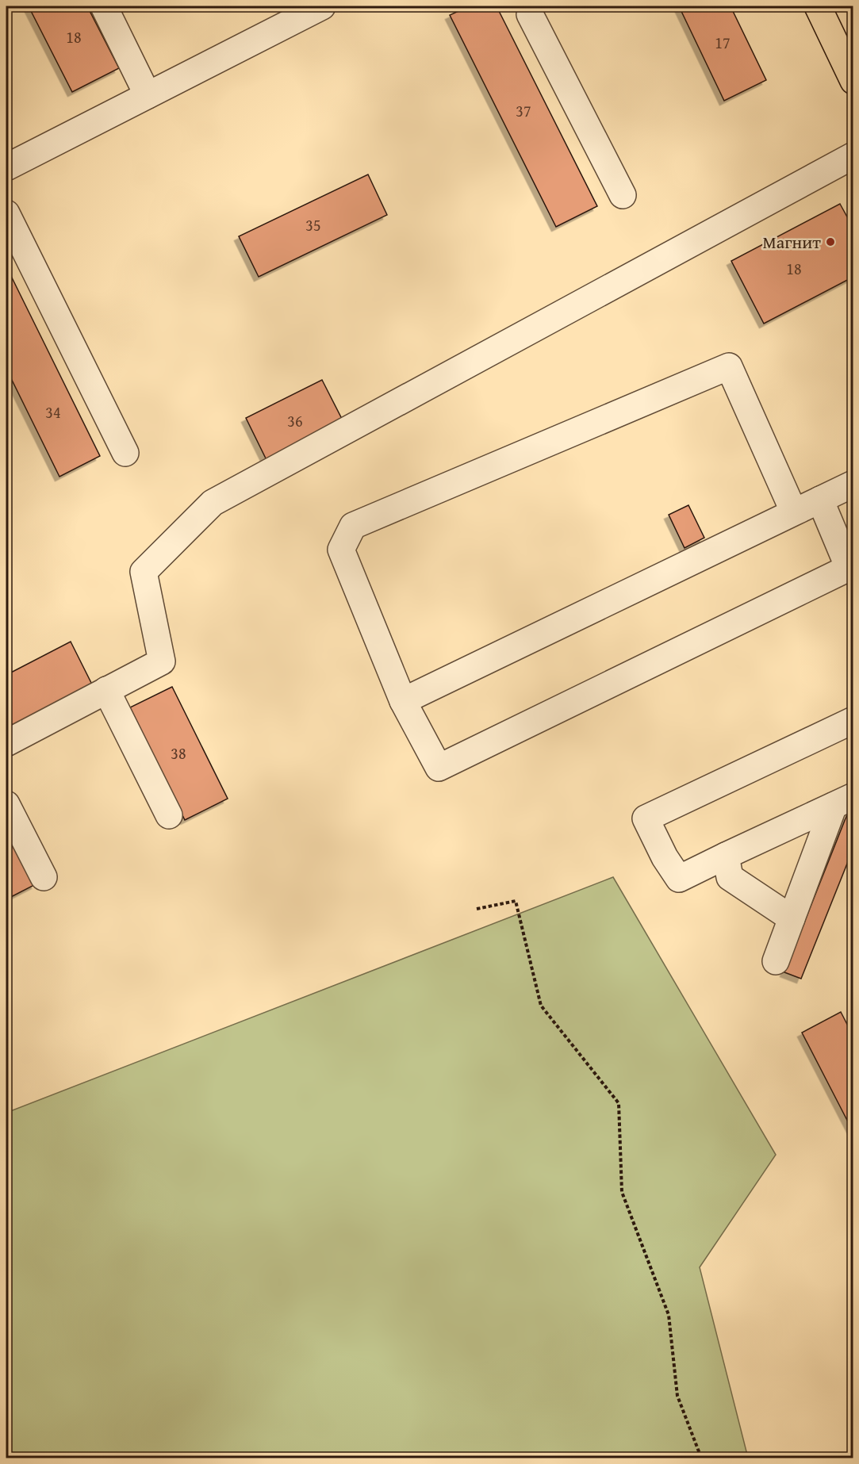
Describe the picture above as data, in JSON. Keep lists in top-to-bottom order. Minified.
{"places":["Магнит"],"house_numbers":["18","17","37","35","18","34","36","38"]}
